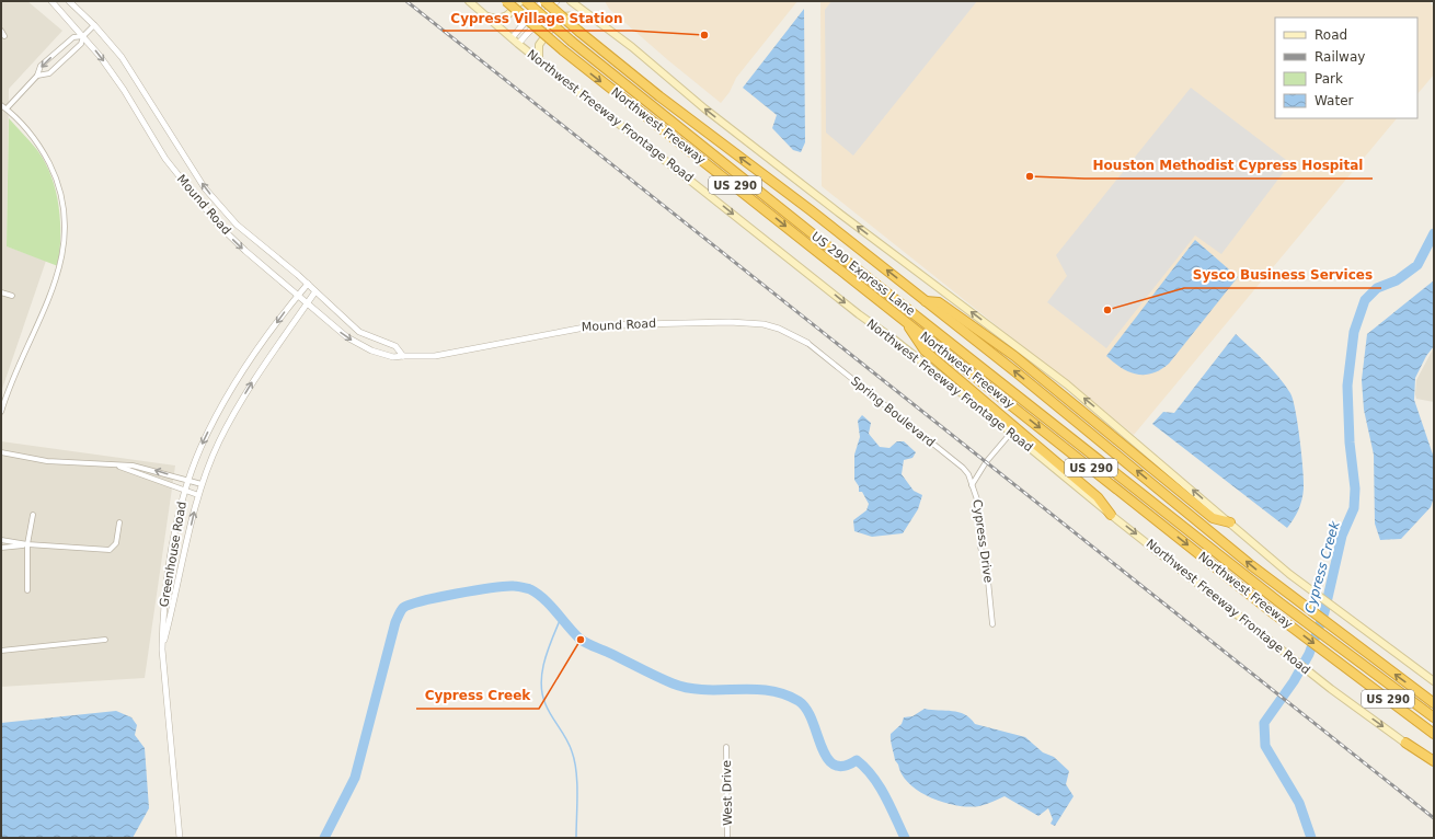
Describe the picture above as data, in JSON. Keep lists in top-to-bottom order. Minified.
{"streets":{"highway":["Northwest Freeway","US 290","US 290 Express Lane"],"main road":["Northwest Freeway Frontage Road"],"street":["Mound Road","Spring Boulevard","Cypress Drive","Greenhouse Road","West Drive"]},"crossings":[["Mound Road","Spring Boulevard"],["Mound Road","Greenhouse Road"],["Spring Boulevard","Cypress Drive"]],"one_way":["Northwest Freeway Frontage Road"],"water":["Cypress Creek"],"places":["Cypress Village Station","Houston Methodist Cypress Hospital","Sysco Business Services","Cypress Creek"],"legend":["Road","Railway","Park","Water"]}
